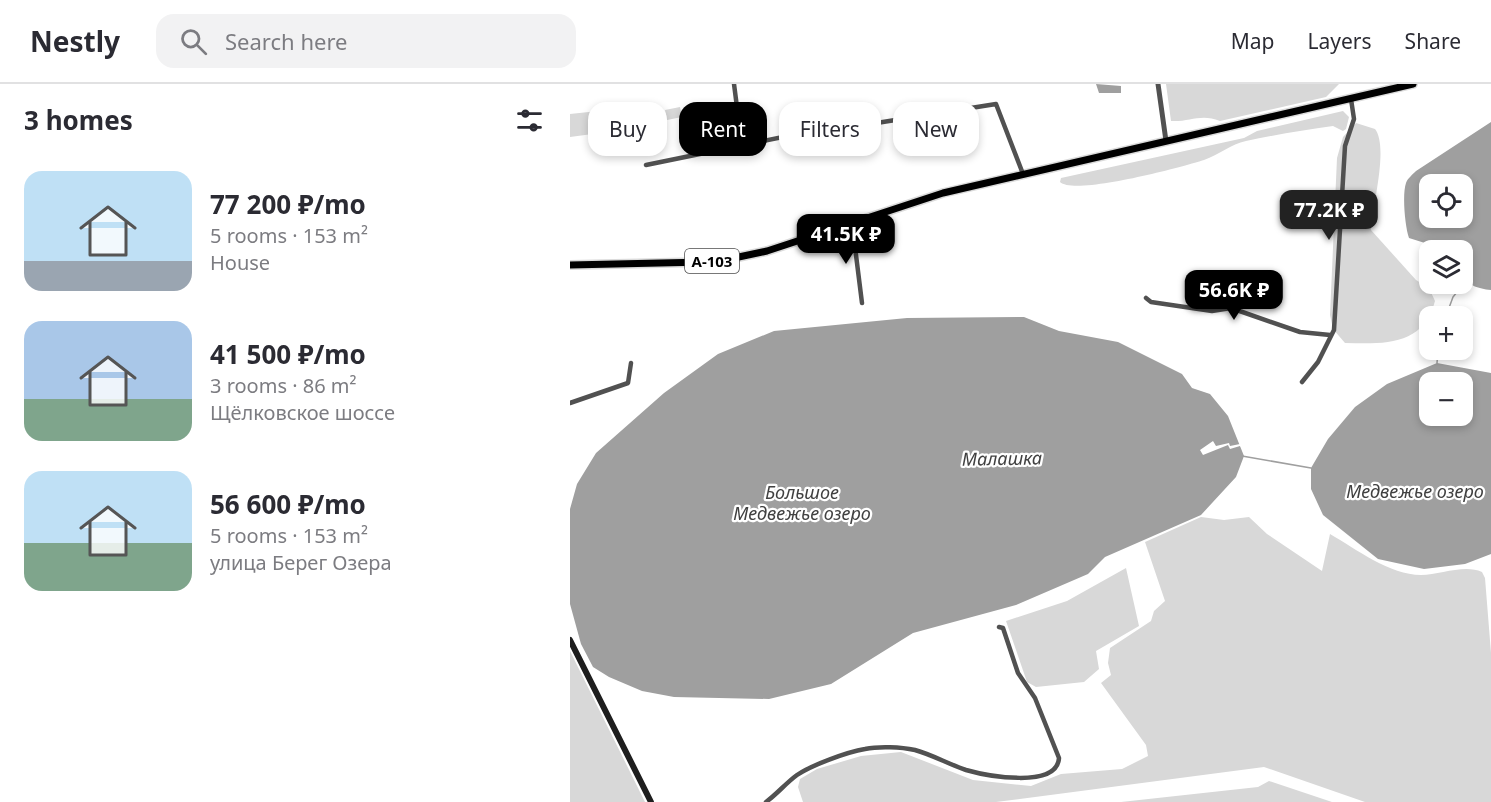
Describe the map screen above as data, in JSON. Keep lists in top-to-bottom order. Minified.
{"streets":{"main road":["А-103"]},"water":["Малашка","Медвежье озеро","Большое Медвежье озеро"],"page":{"header":"Nestly","search":"Search here","nav":["Map","Layers","Share"],"heading":"3 homes","chip":["Buy","Rent","Filters","New"],"list":[{"name":"77 200 ₽/mo","note":"5 rooms · 153 m² · House"},{"name":"41 500 ₽/mo","note":"3 rooms · 86 m² · Щёлковское шоссе"},{"name":"56 600 ₽/mo","note":"5 rooms · 153 m² · улица Берег Озера"}],"map_buttons":["+","−"],"price":["77.2K ₽","41.5K ₽","56.6K ₽"]}}
